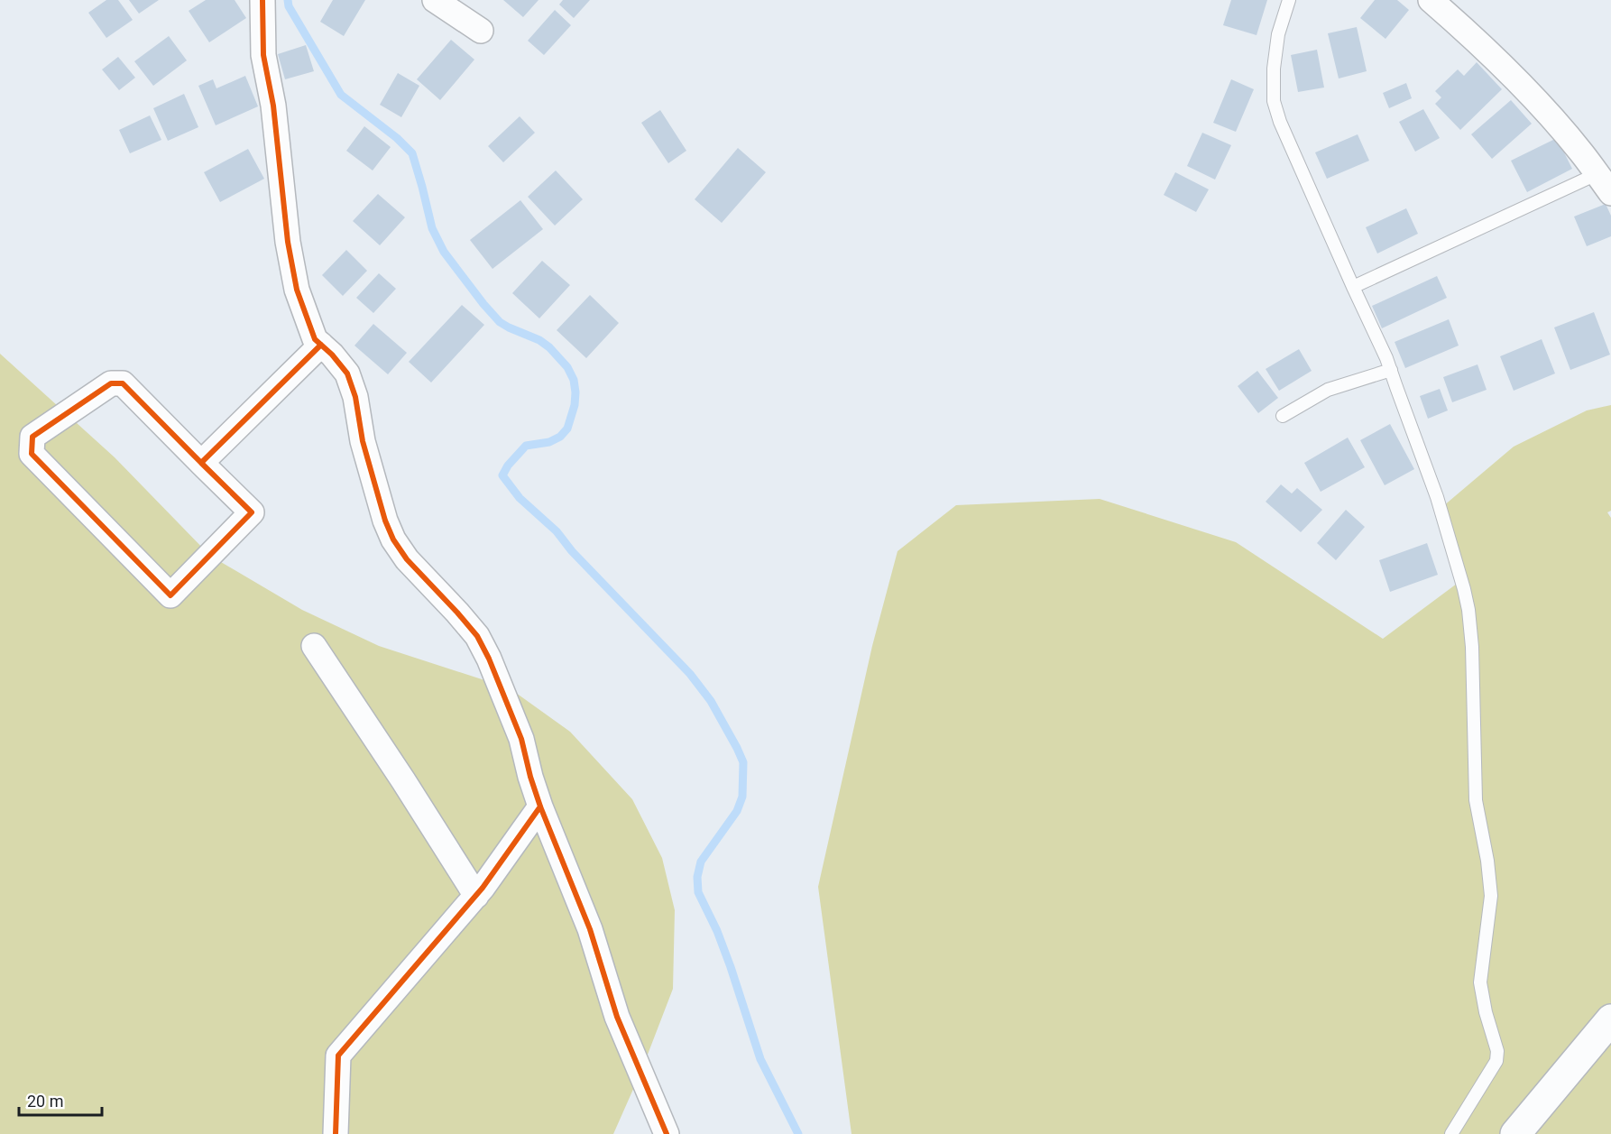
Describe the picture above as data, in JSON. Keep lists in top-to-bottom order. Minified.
{"scale_bar":"20 m"}
